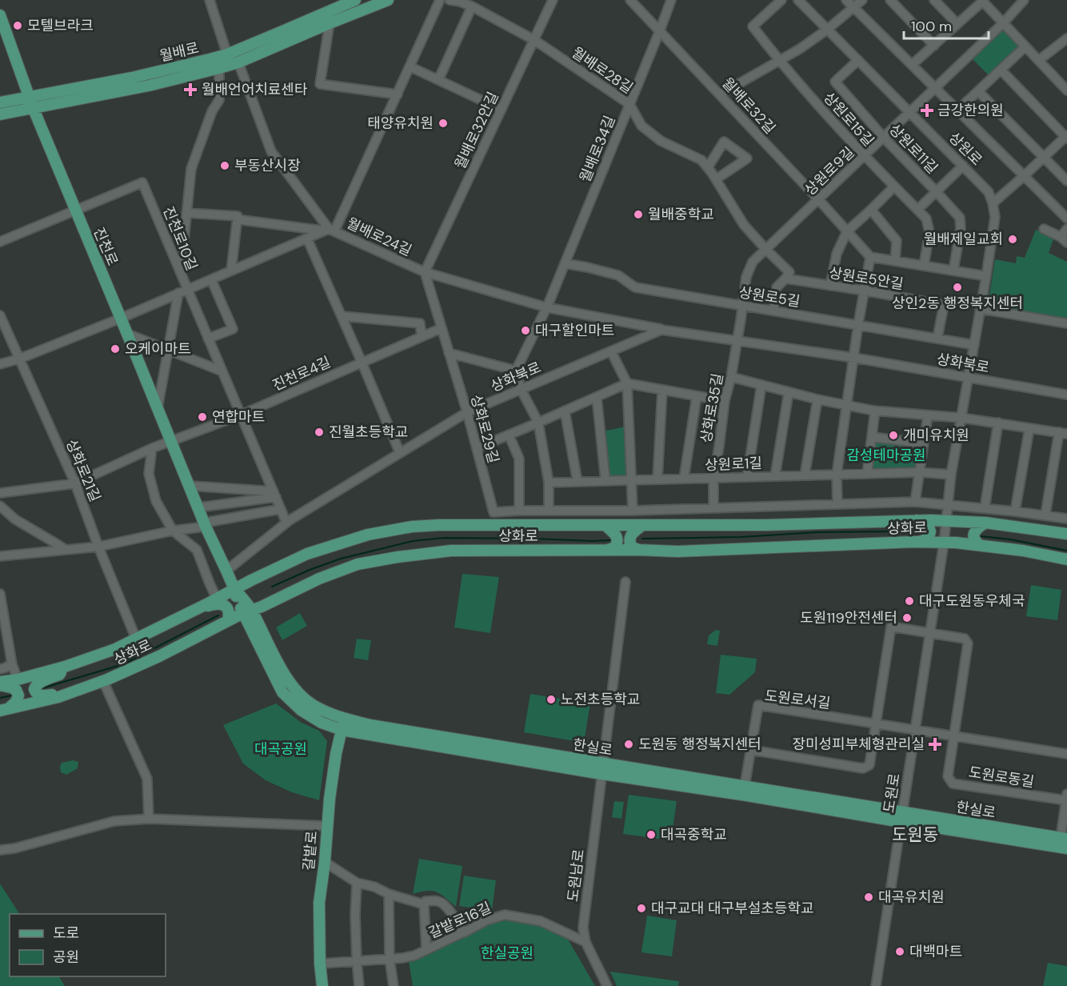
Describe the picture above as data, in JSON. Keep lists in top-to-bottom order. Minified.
{"streets":{"main road":["월배로","진천로","상화로","한실로","갈밭로"],"street":["월배로28길","월배로32길","상원로15길","월배로32안길","월배로34길","상원로11길","상원로","상원로9길","월배로24길","진천로10길","상원로5안길","상원로5길","상화북로","진천로4길","상화로35길","상화로29길","상원로1길","상화로21길","도원로서길","도원로동길","도원로","도원남로","갈밭로16길"]},"crossings":[["월배로","월배로24길"],["월배로","진천로"],["월배로28길","월배로32안길"],["월배로28길","월배로34길"],["월배로28길","상원로9길"],["월배로32길","월배로34길"],["월배로32길","상원로9길"],["상원로15길","상원로9길"],["월배로32안길","월배로24길"],["월배로32안길","상화로29길"],["월배로34길","월배로24길"],["월배로34길","상원로5길"],["상원로11길","상원로"],["상원로11길","상원로9길"],["상원로","상원로9길"],["상원로","상원로5길"],["상원로","상화북로"],["상원로","상원로1길"],["상원로","상화로"],["상원로","도원로"],["상원로9길","상원로5길"],["상원로9길","상화북로"],["상원로9길","상화로35길"],["월배로24길","상화북로"],["월배로24길","상화로29길"],["진천로10길","진천로"],["진천로10길","상화북로"],["진천로10길","진천로4길"],["진천로","상화북로"],["진천로","진천로4길"],["진천로","상화로"],["진천로","한실로"],["상원로5안길","상원로5길"],["상화북로","상화로35길"],["상화북로","상화로29길"],["진천로4길","상화로29길"],["진천로4길","상화로21길"],["상화로35길","상원로1길"],["상화로21길","상화로"],["상화로","한실로"],["상화로","도원로"],["도원로서길","한실로"],["도원로서길","도원로"],["한실로","도원로동길"],["한실로","도원로"],["한실로","갈밭로"],["한실로","도원남로"],["갈밭로","갈밭로16길"],["도원남로","갈밭로16길"]],"districts":["도원동"],"parks":["감성테마공원","대곡공원","한실공원"],"places":{"other":["모텔브라크","태양유치원","부동산시장","월배중학교","월배제일교회","상인2동 행정복지센터","대구할인마트","오케이마트","연합마트","진월초등학교","개미유치원","대구도원동우체국","도원119안전센터","노전초등학교","도원동 행정복지센터","대곡중학교","대곡유치원","대구교대 대구부설초등학교","대백마트"],"health":["월배언어치료센타","금강한의원","장미성피부체형관리실"]},"legend":["도로","공원"],"scale_bar":"100 m"}
